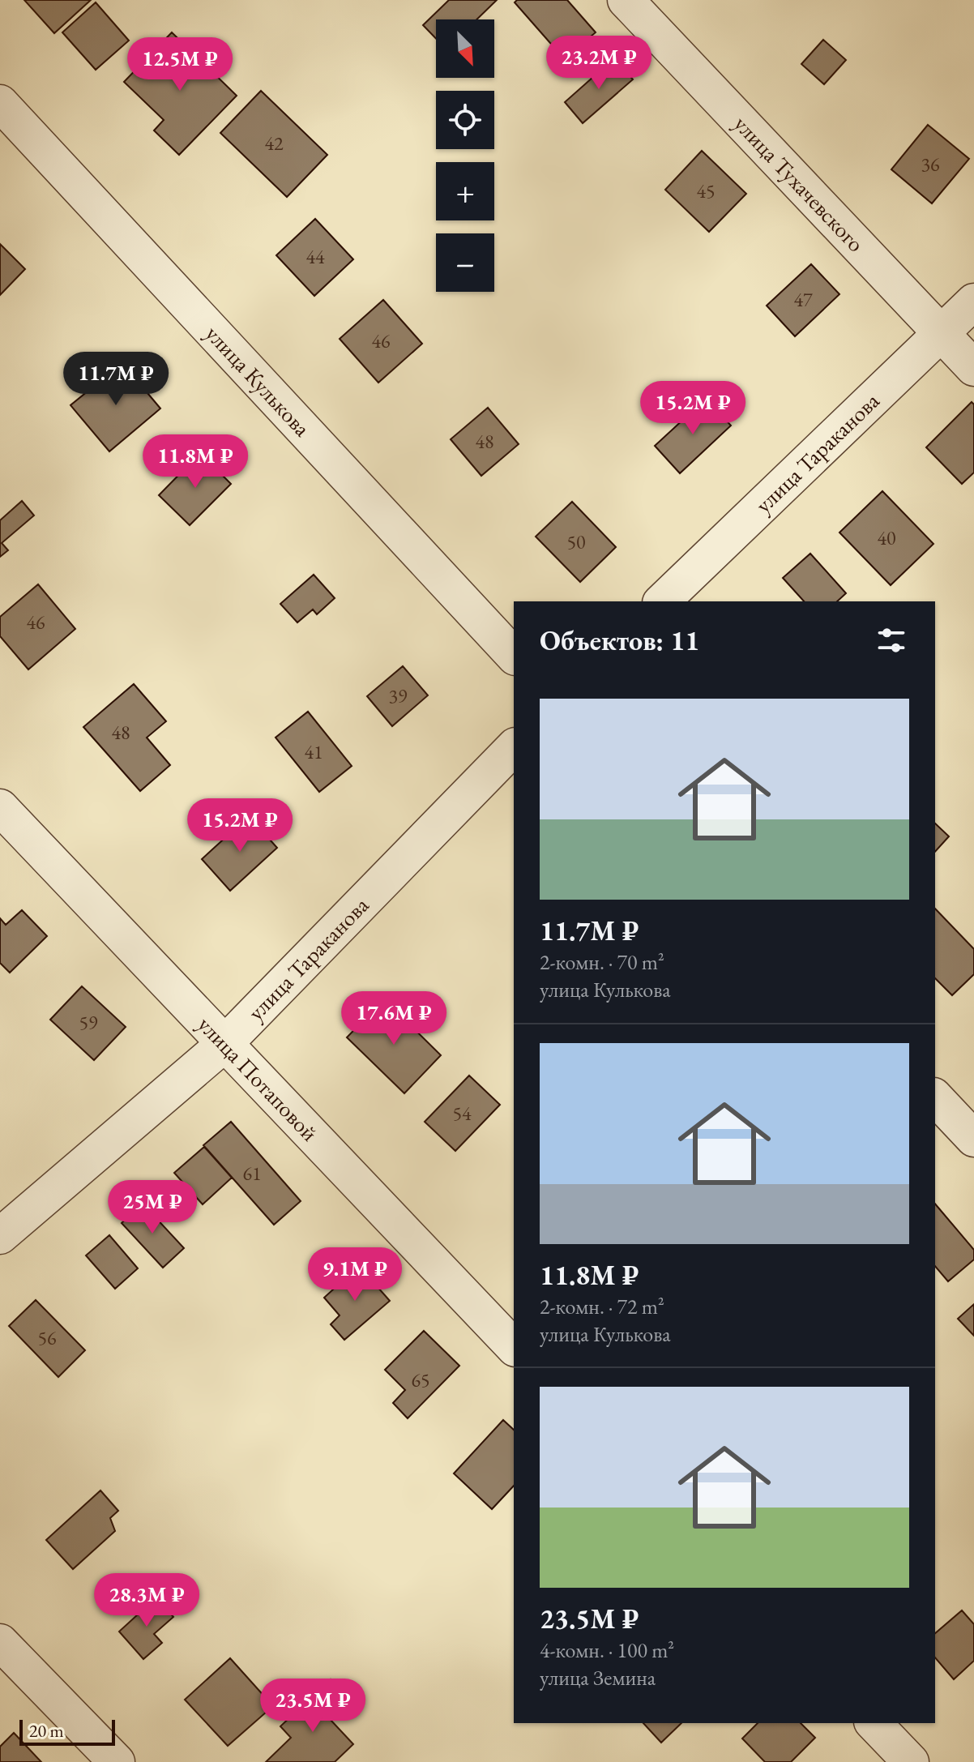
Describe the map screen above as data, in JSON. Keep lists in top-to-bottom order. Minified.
{"streets":{"street":["улица Тухачевского","улица Кулькова","улица Тараканова","улица Потаповой"]},"crossings":[["улица Тухачевского","улица Тараканова"],["улица Тараканова","улица Потаповой"]],"house_numbers":["42","36","45","44","47","46","48","40","50","46","39","48","41","59","54","61","56","65"],"scale_bar":"20 m","north":"bottom right","page":{"map_buttons":["+","−"],"price":["23.2M ₽","12.5M ₽","11.7M ₽","15.2M ₽","11.8M ₽","15.2M ₽","17.6M ₽","25M ₽","9.1M ₽","28.3M ₽","23.5M ₽"],"heading":"Объектов: 11","list":[{"name":"11.7M ₽","note":"2-комн. · 70 m² · улица Кулькова"},{"name":"11.8M ₽","note":"2-комн. · 72 m² · улица Кулькова"},{"name":"23.5M ₽","note":"4-комн. · 100 m² · улица Земина"}],"scale":"20 m"}}
